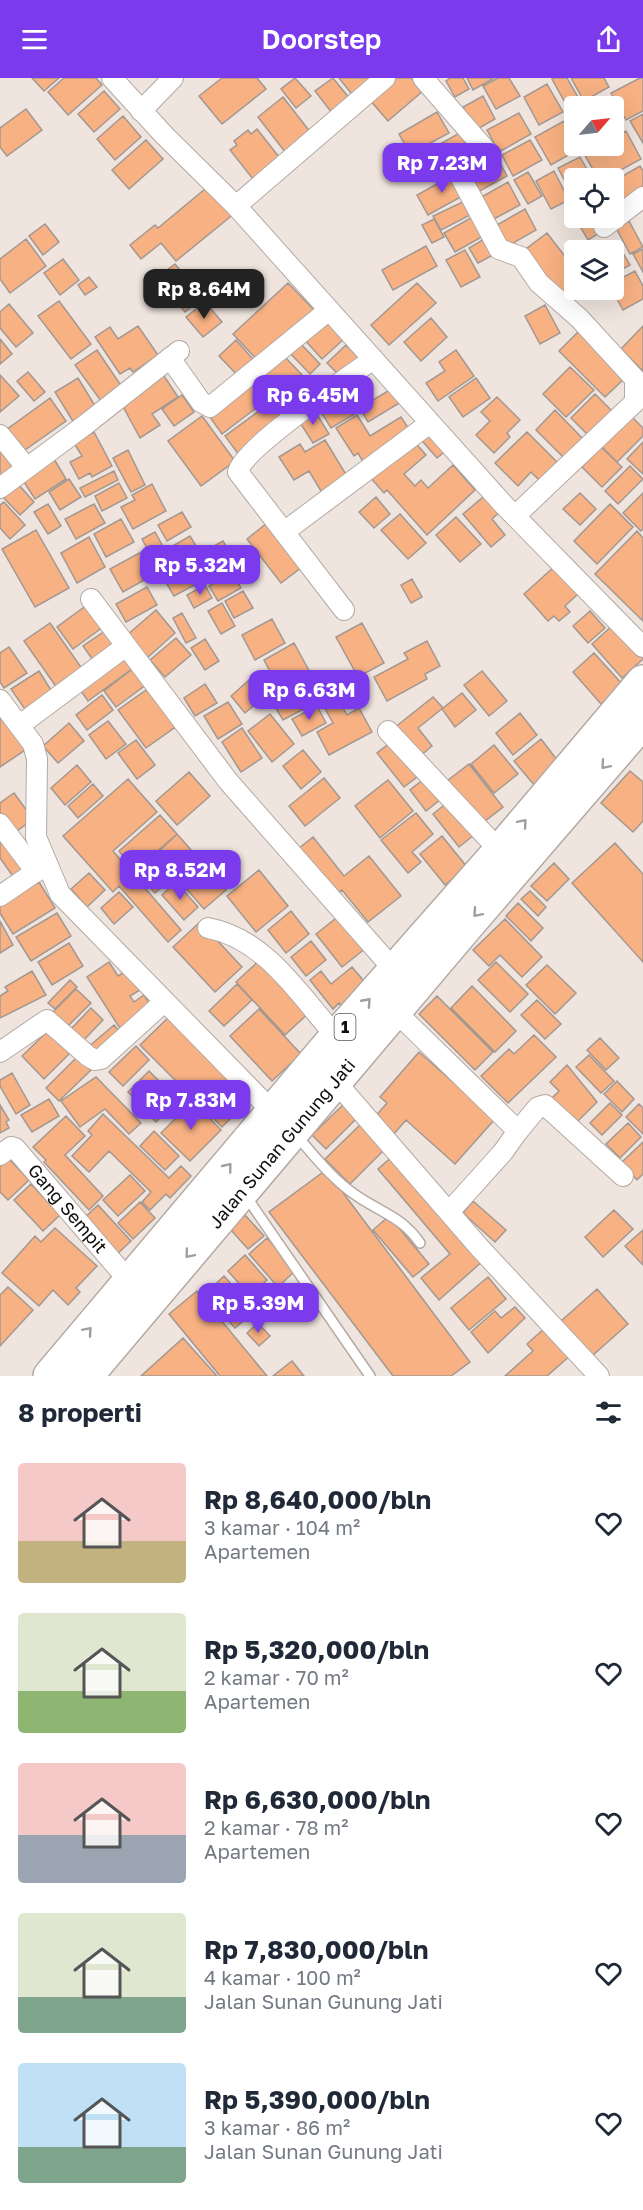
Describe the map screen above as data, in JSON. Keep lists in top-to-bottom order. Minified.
{"streets":{"highway":["1","Jalan Sunan Gunung Jati"],"street":["Gang Sempit"]},"crossings":[["1","Jalan Sunan Gunung Jati"],["1","Gang Sempit"]],"north":"top right","page":{"header":"Doorstep","price":["Rp 7.23M","Rp 8.64M","Rp 6.45M","Rp 5.32M","Rp 6.63M","Rp 8.52M","Rp 7.83M","Rp 5.39M"],"heading":"8 properti","list":[{"name":"Rp 8,640,000/bln","note":"3 kamar · 104 m² · Apartemen"},{"name":"Rp 5,320,000/bln","note":"2 kamar · 70 m² · Apartemen"},{"name":"Rp 6,630,000/bln","note":"2 kamar · 78 m² · Apartemen"},{"name":"Rp 7,830,000/bln","note":"4 kamar · 100 m² · Jalan Sunan Gunung Jati"},{"name":"Rp 5,390,000/bln","note":"3 kamar · 86 m² · Jalan Sunan Gunung Jati"}]}}
